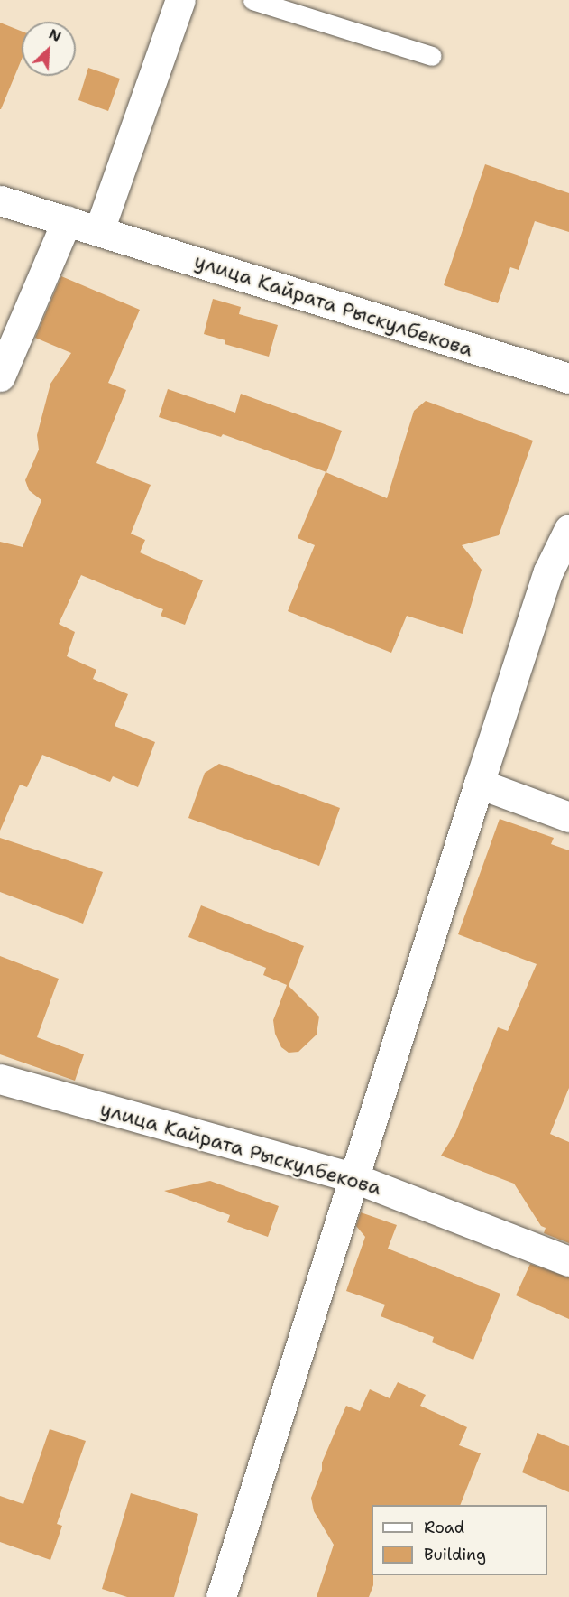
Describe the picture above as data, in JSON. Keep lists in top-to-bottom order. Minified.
{"streets":{"street":["улица Кайрата Рыскулбекова"]},"legend":["Road","Building"],"north":"top right"}
